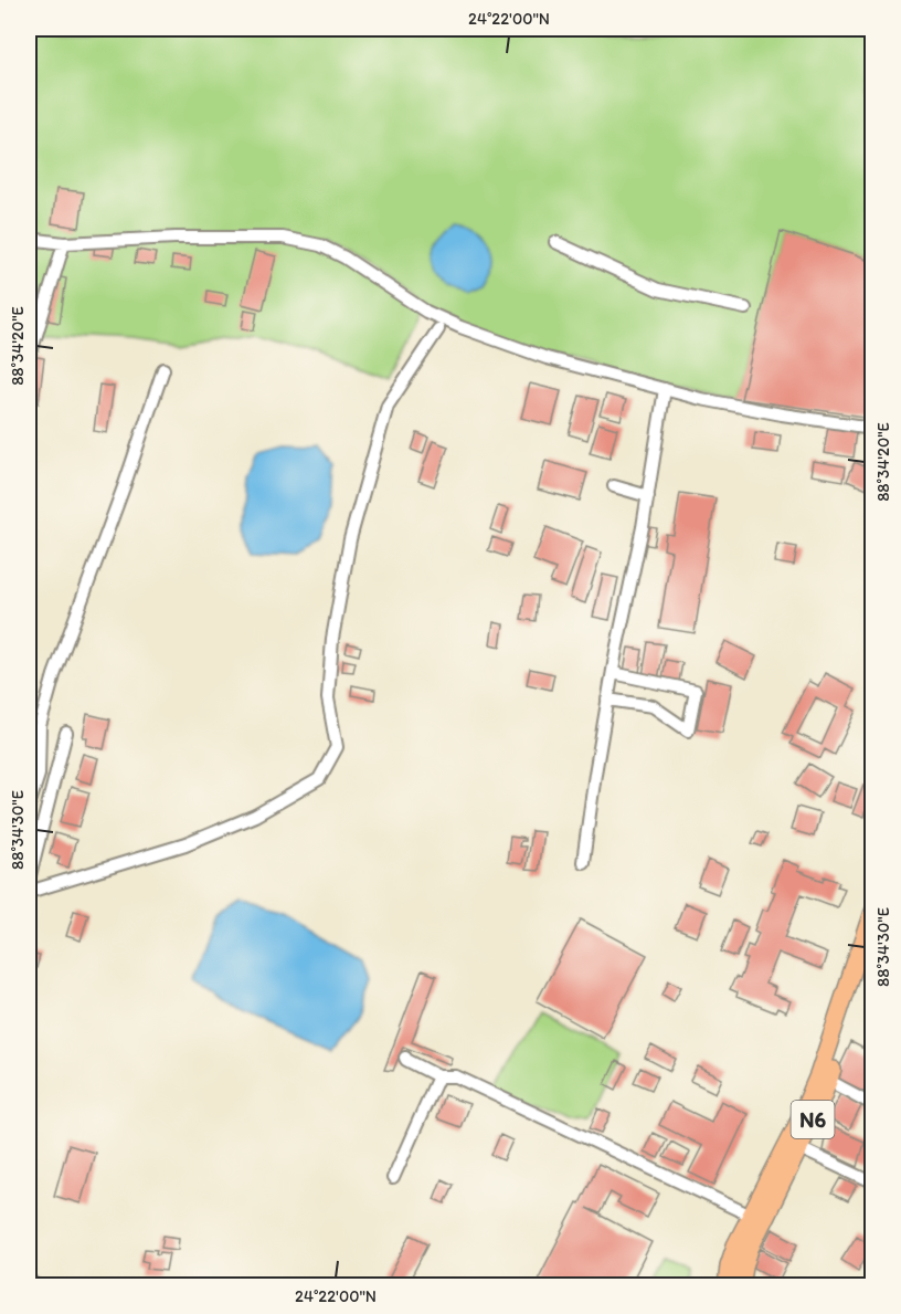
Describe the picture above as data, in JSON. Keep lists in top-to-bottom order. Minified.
{"streets":{"highway":["N6"]},"coordinates":["24°22'00\"N","88°34'20\"E","88°34'30\"E"]}
